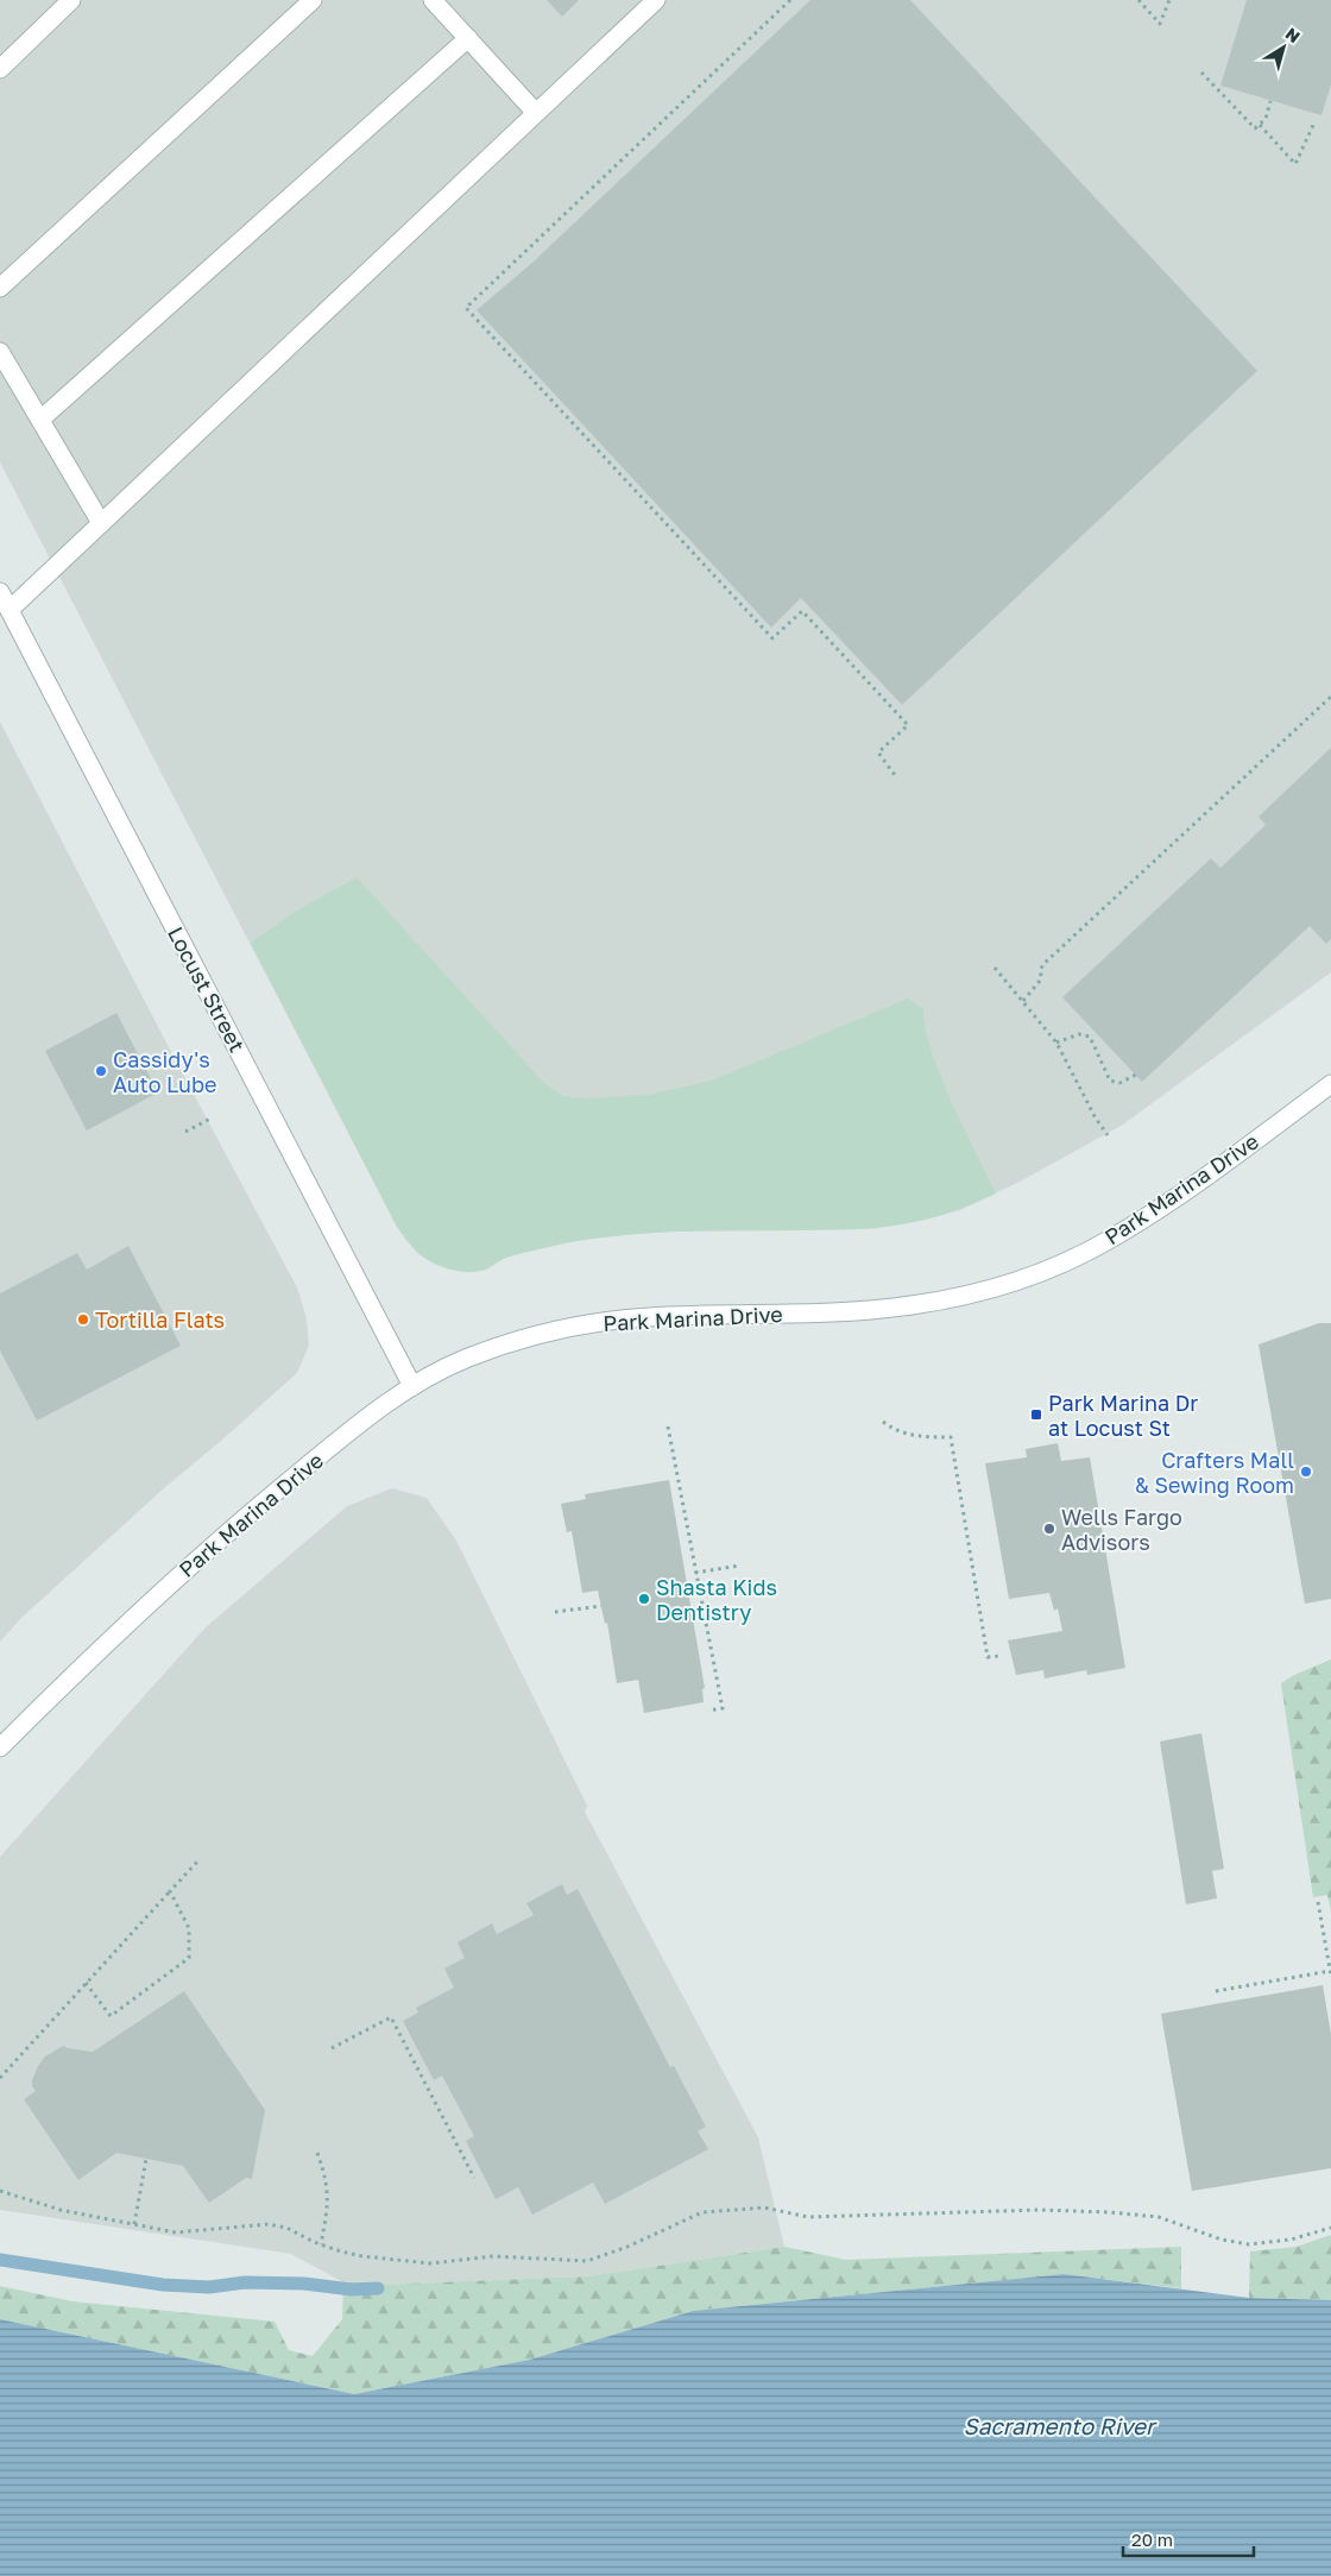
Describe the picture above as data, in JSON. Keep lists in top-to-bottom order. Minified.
{"streets":{"main road":["Locust Street","Park Marina Drive"]},"crossings":[["Locust Street","Park Marina Drive"]],"water":["Sacramento River"],"places":{"other":["Cassidy's Auto Lube","Tortilla Flats","Crafters Mall & Sewing Room","Wells Fargo Advisors","Shasta Kids Dentistry"],"transit":["Park Marina Dr at Locust St"]},"scale_bar":"20 m","north":"top right"}
